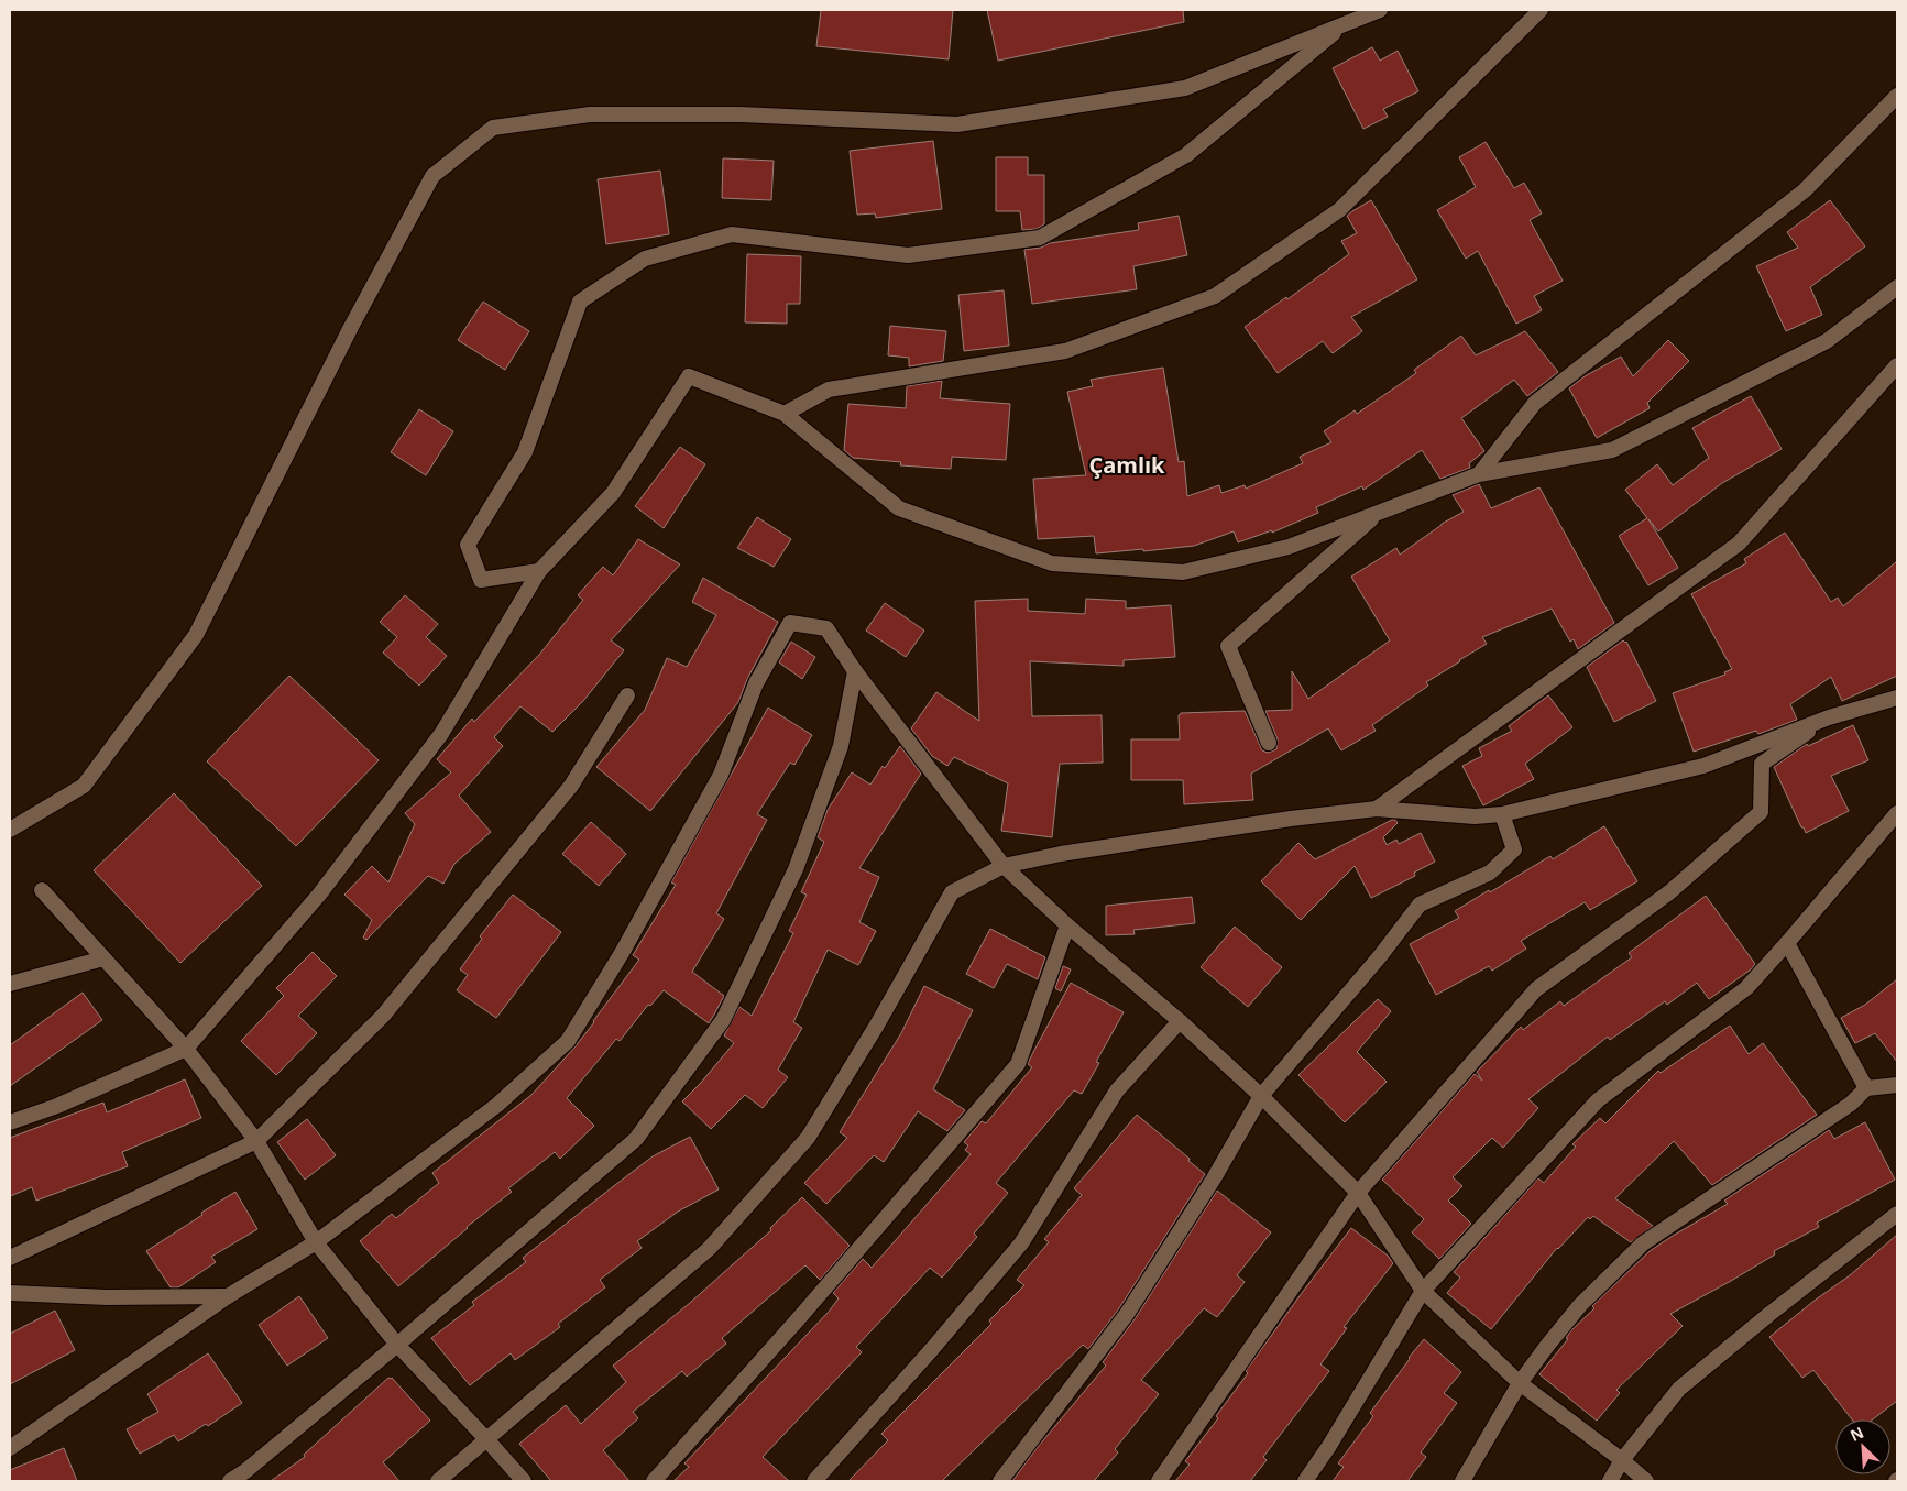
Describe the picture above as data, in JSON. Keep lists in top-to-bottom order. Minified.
{"districts":["Çamlık"],"north":"top left"}
